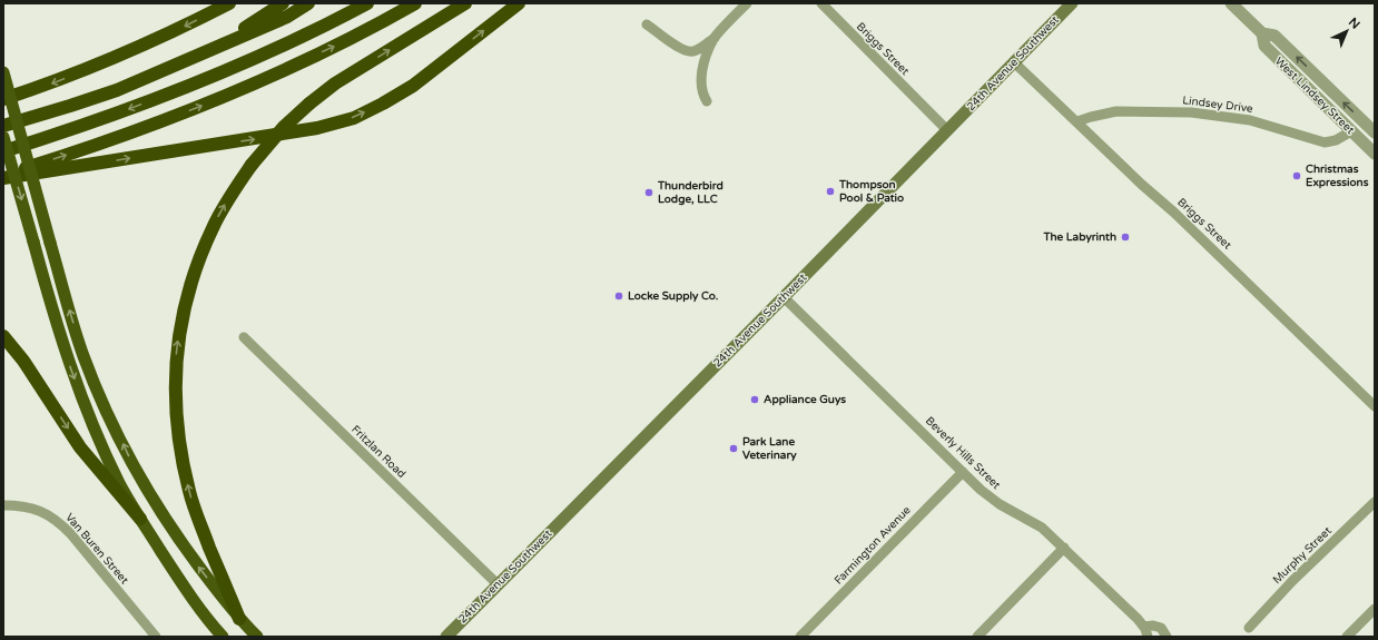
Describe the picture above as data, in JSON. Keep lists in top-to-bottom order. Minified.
{"streets":{"main road":["24th Avenue Southwest"],"street":["Briggs Street","West Lindsey Street","Lindsey Drive","Fritzlan Road","Beverly Hills Street","Farmington Avenue","Van Buren Street","Murphy Street"]},"crossings":[["Briggs Street","24th Avenue Southwest"],["Briggs Street","Lindsey Drive"],["24th Avenue Southwest","Fritzlan Road"],["24th Avenue Southwest","Beverly Hills Street"],["West Lindsey Street","Lindsey Drive"],["Beverly Hills Street","Farmington Avenue"]],"places":["Christmas Expressions","Thompson Pool & Patio","Thunderbird Lodge, LLC","The Labyrinth","Locke Supply Co.","Appliance Guys","Park Lane Veterinary"],"north":"top right"}
